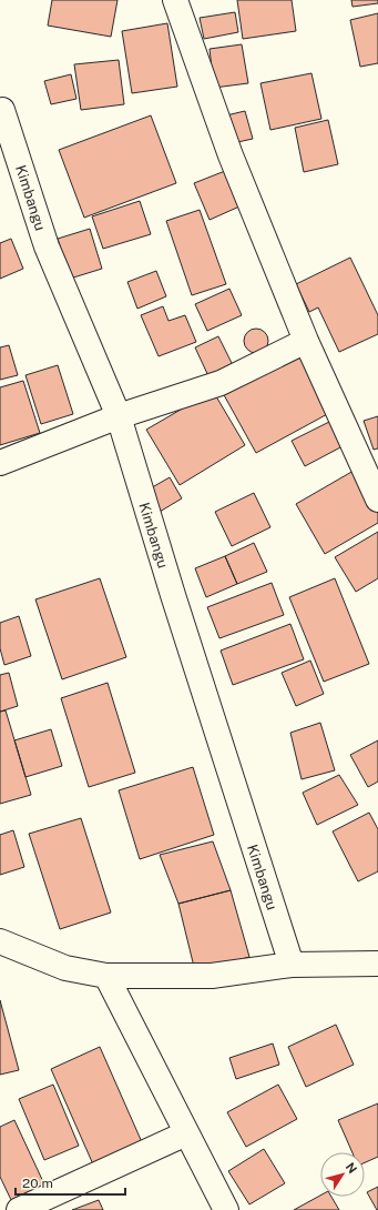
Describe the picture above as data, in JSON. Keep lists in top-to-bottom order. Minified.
{"streets":{"street":["Kimbangu"]},"scale_bar":"20 m","north":"top right"}
